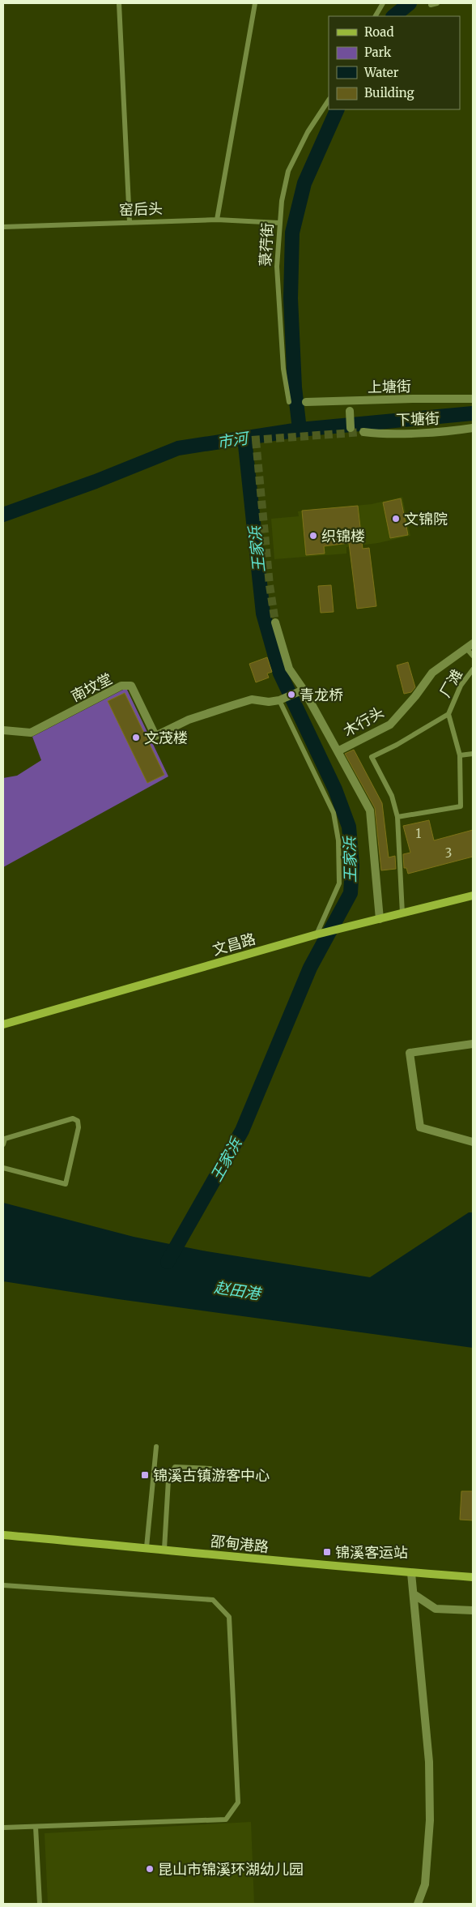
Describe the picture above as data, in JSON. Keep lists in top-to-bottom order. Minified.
{"streets":{"street":["上塘街","下塘街","南坟堂","木行头","文昌路","邵甸港路"],"lane":["窑后头","菉荇街","厂滩"]},"crossings":[["窑后头","菉荇街"]],"water":["市河","王家浜","赵田港"],"places":{"other":["文锦院","织锦楼","青龙桥","文茂楼","昆山市锦溪环湖幼儿园"],"transit":["锦溪古镇游客中心","锦溪客运站"]},"house_numbers":["1","3"],"legend":["Road","Park","Water","Building"]}
